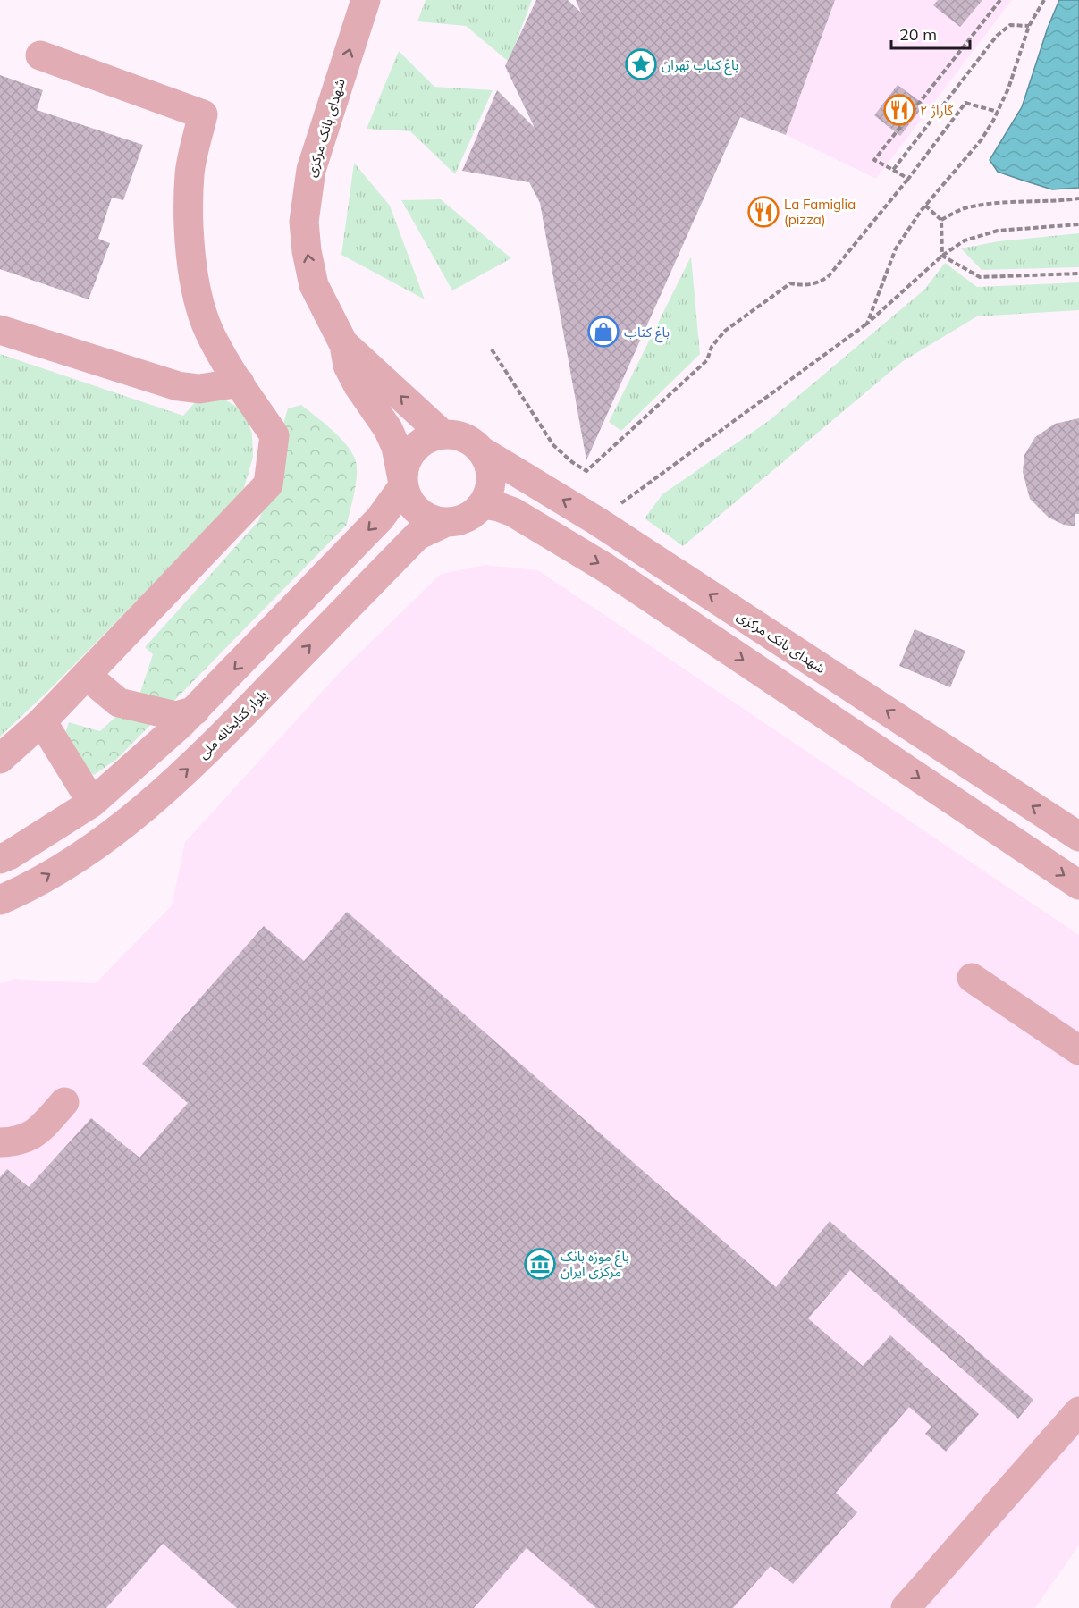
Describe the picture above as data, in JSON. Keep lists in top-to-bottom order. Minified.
{"streets":{"lane":["شهدای بانک مرکزی","بلوار کتابخانه ملی"]},"crossings":[["شهدای بانک مرکزی","بلوار کتابخانه ملی"]],"places":{"place":["باغ کتاب تهران"],"restaurant":["گاراژ ۲","La Famiglia (pizza)"],"shop":["باغ کتاب"],"museum":["باغ موزه بانک مرکزی ایران"]},"scale_bar":"20 m"}
